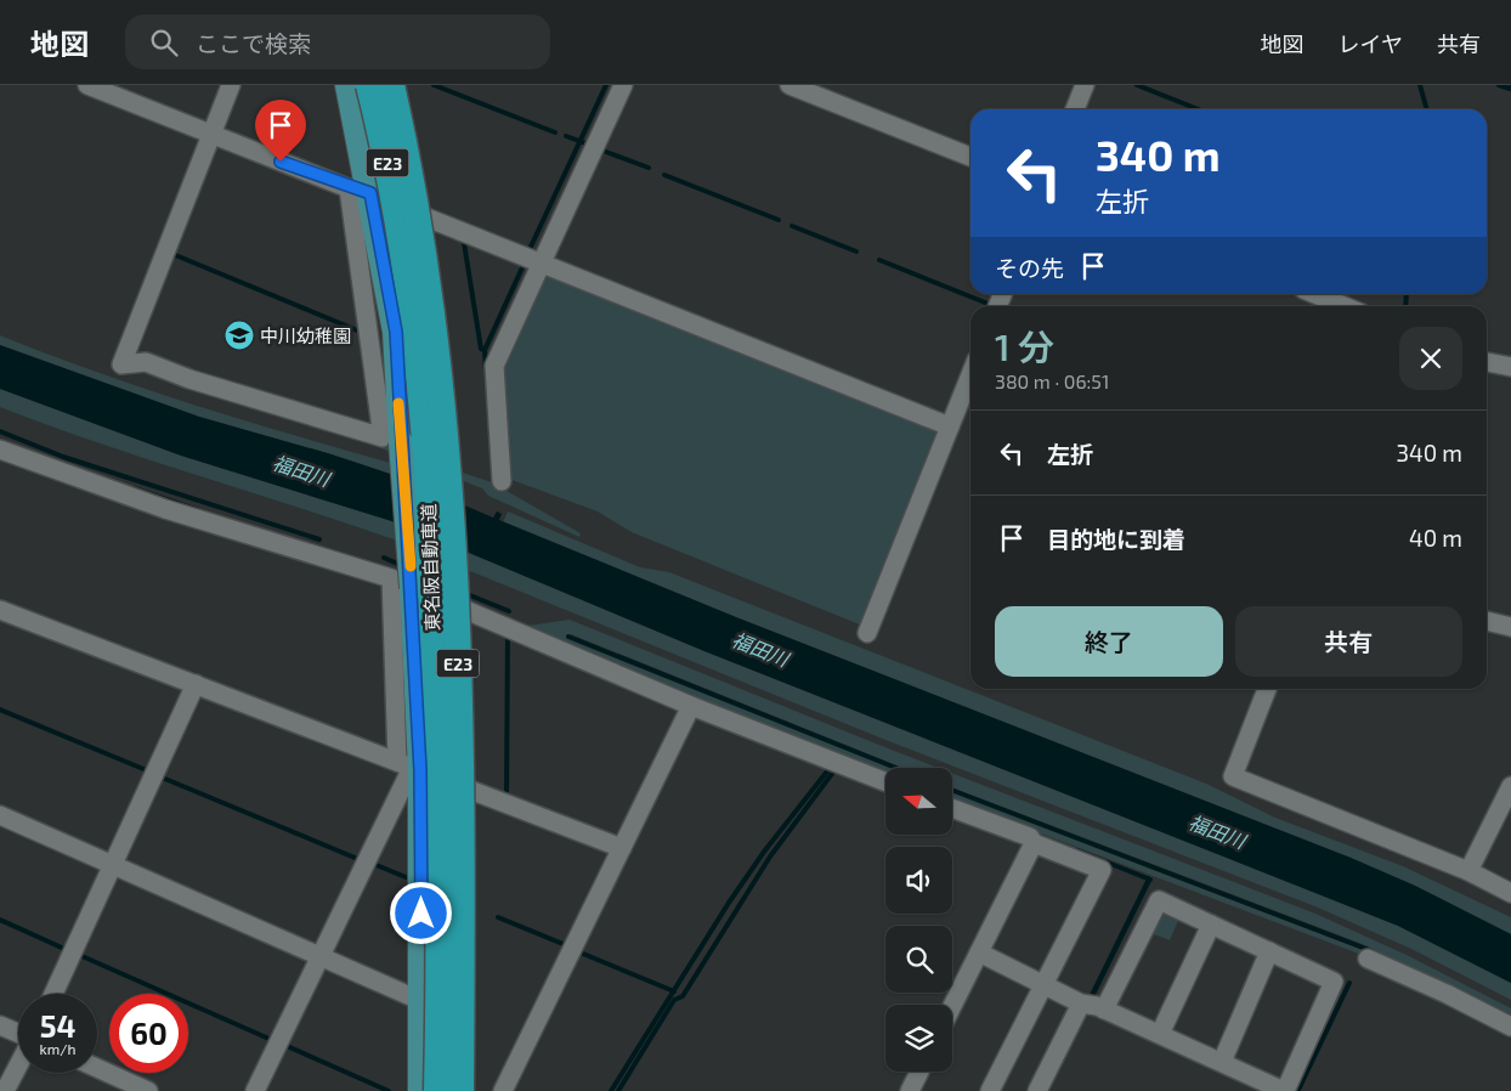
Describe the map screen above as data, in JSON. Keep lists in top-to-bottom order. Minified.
{"streets":{"highway":["E23","東名阪自動車道"]},"water":["福田川"],"places":{"school or university":["中川幼稚園"]},"north":"left","page":{"header":"地図","search":"ここで検索","nav":["地図","レイヤ","共有"],"turn":["340 m","左折"],"then":"その先","heading":["1 分","380 m · 06:51"],"list":[{"name":"左折","value":"340 m"},{"name":"目的地に到着","value":"40 m"}],"buttons":["終了","共有"],"speed":"54 km/h","limit":"60"}}
